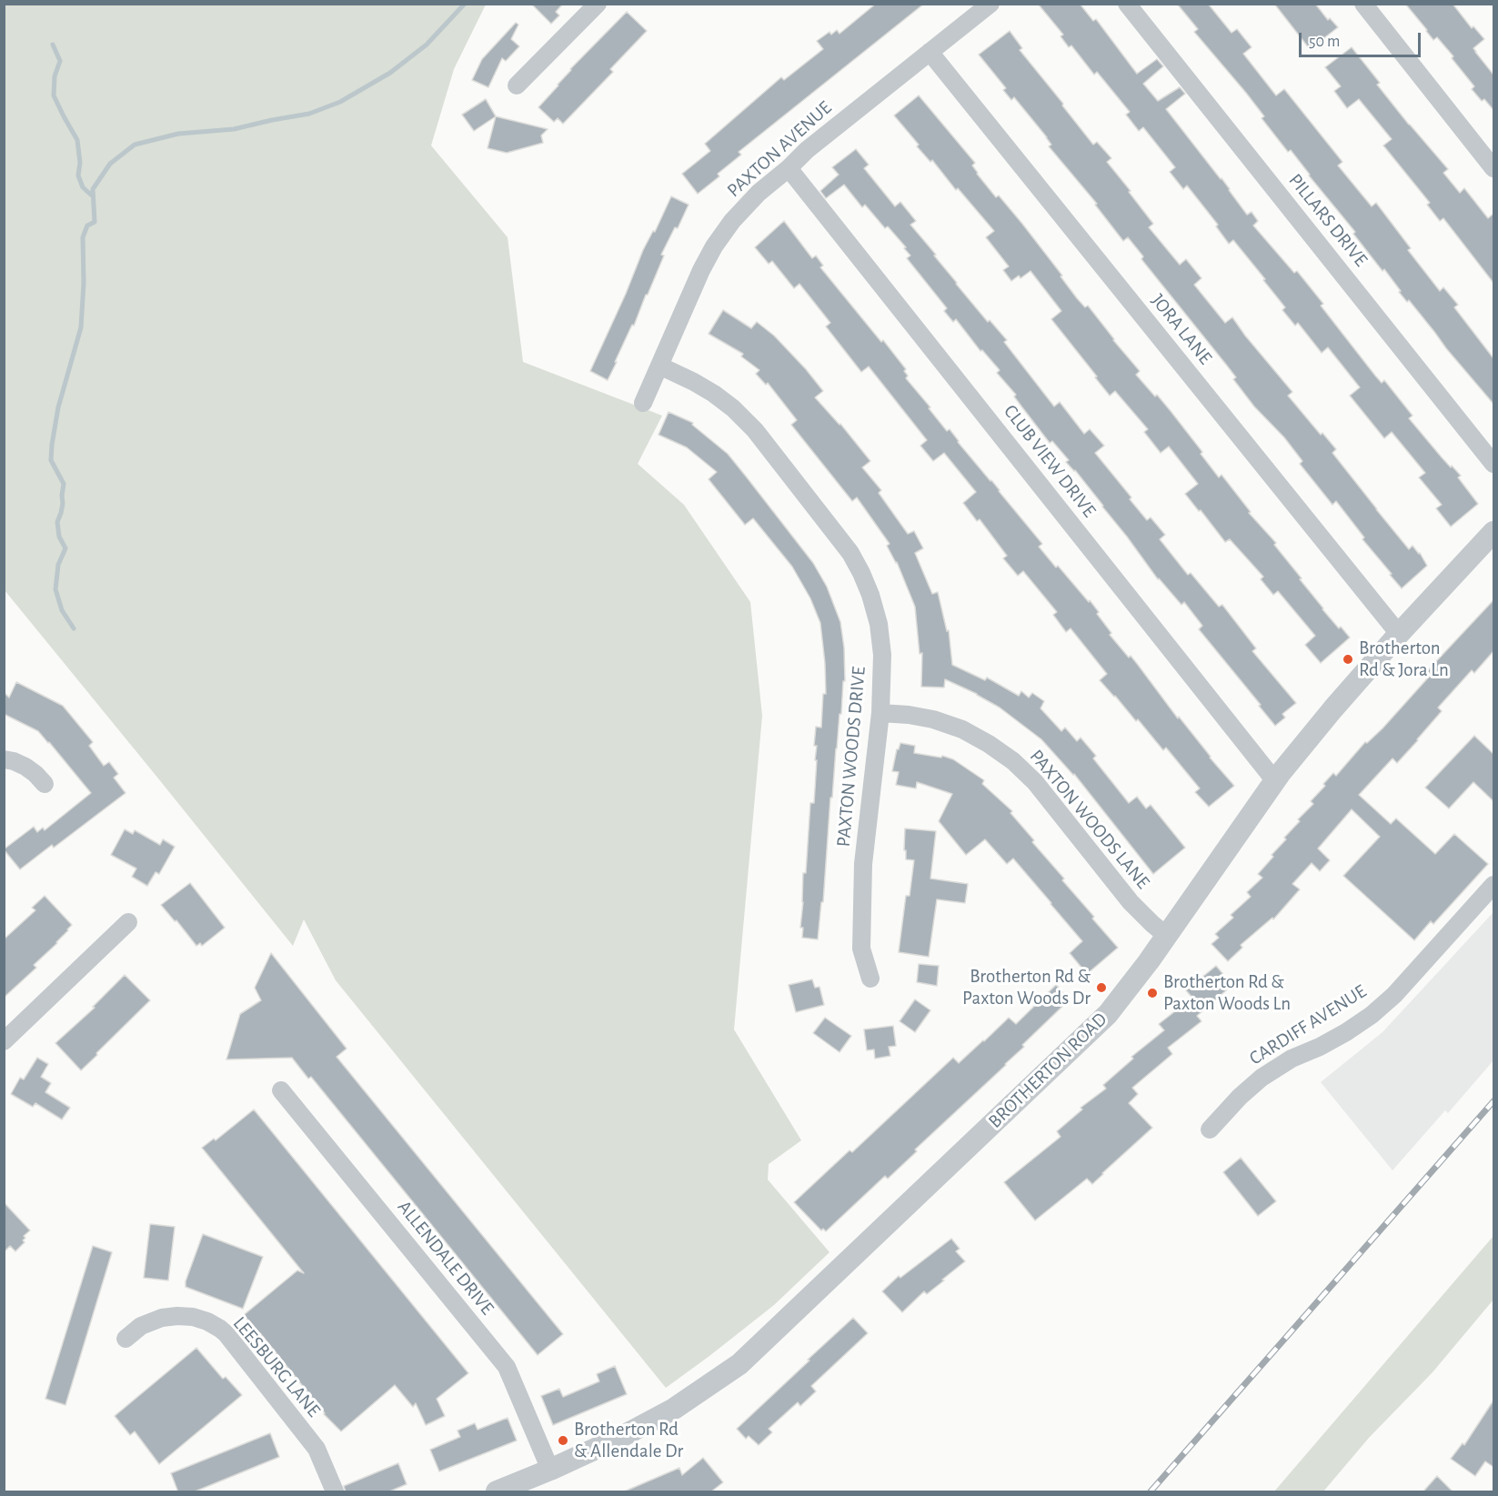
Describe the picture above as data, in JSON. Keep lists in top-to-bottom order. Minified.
{"streets":{"street":["PAXTON AVENUE","PILLARS DRIVE","JORA LANE","CLUB VIEW DRIVE","PAXTON WOODS DRIVE","PAXTON WOODS LANE","CARDIFF AVENUE","BROTHERTON ROAD","ALLENDALE DRIVE","LEESBURG LANE"]},"crossings":[["PAXTON AVENUE","JORA LANE"],["PAXTON AVENUE","CLUB VIEW DRIVE"],["PAXTON AVENUE","PAXTON WOODS DRIVE"],["JORA LANE","BROTHERTON ROAD"],["CLUB VIEW DRIVE","BROTHERTON ROAD"],["PAXTON WOODS DRIVE","PAXTON WOODS LANE"],["PAXTON WOODS LANE","BROTHERTON ROAD"],["BROTHERTON ROAD","ALLENDALE DRIVE"]],"places":["Brotherton Rd & Jora Ln","Brotherton Rd & Paxton Woods Dr","Brotherton Rd & Paxton Woods Ln","Brotherton Rd & Allendale Dr"],"scale_bar":"50 m"}
